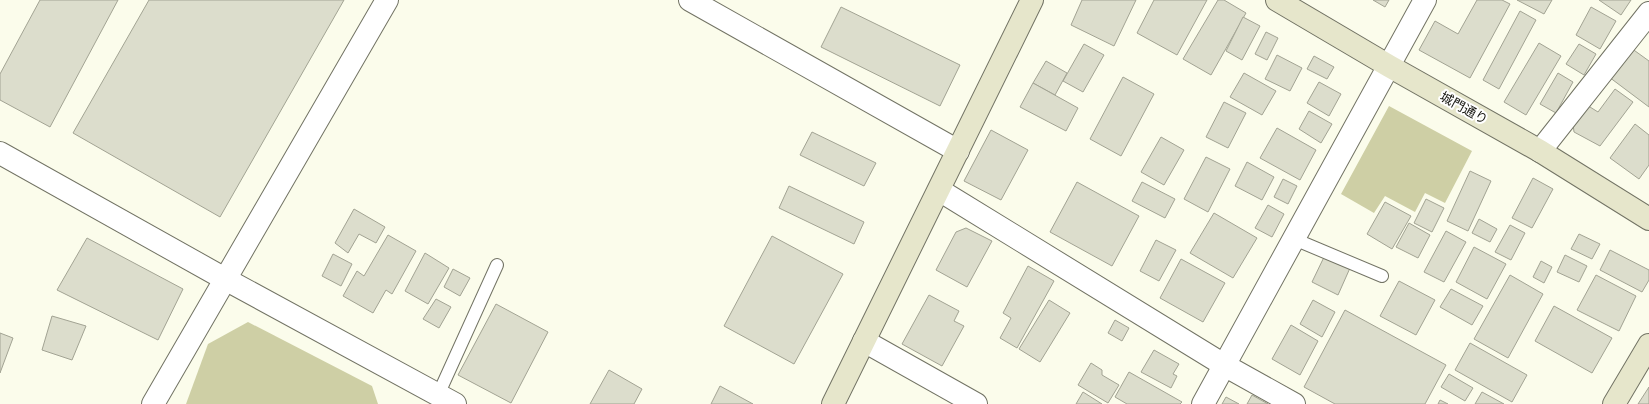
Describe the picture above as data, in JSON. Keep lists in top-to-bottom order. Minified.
{"streets":{"street":["城門通り"]}}
